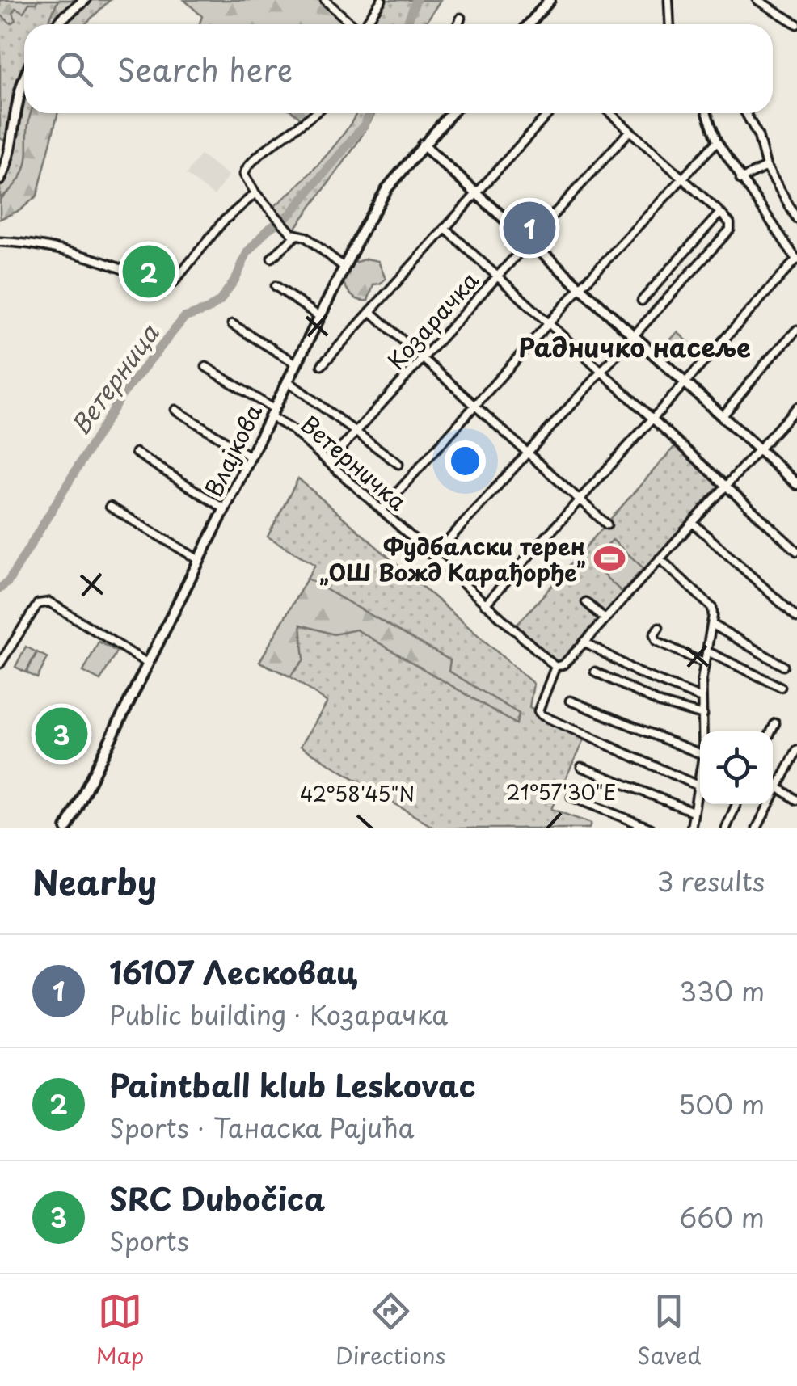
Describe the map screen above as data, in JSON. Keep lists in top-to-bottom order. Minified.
{"streets":{"main road":["Влајкова"],"street":["Козарачка","Ветерничка"]},"crossings":[["Козарачка","Ветерничка"],["Влајкова","Ветерничка"]],"districts":["Радничко насеље"],"water":["Ветерница"],"places":{"sports":["Фудбалски терен „ОШ Вожд Карађорђе”"]},"page":{"search":"Search here","pins":["1","2","3"],"heading":["Nearby","3 results"],"list":[{"mark":"1","name":"16107 Лесковац","note":"Public building · Козарачка","value":"330 m"},{"mark":"2","name":"Paintball klub Leskovac","note":"Sports · Танаска Рајића","value":"500 m"},{"mark":"3","name":"SRC Dubočica","note":"Sports","value":"660 m"}],"nav":["Map","Directions","Saved"]},"coordinates":["21°57'30\"E","42°58'45\"N"]}
